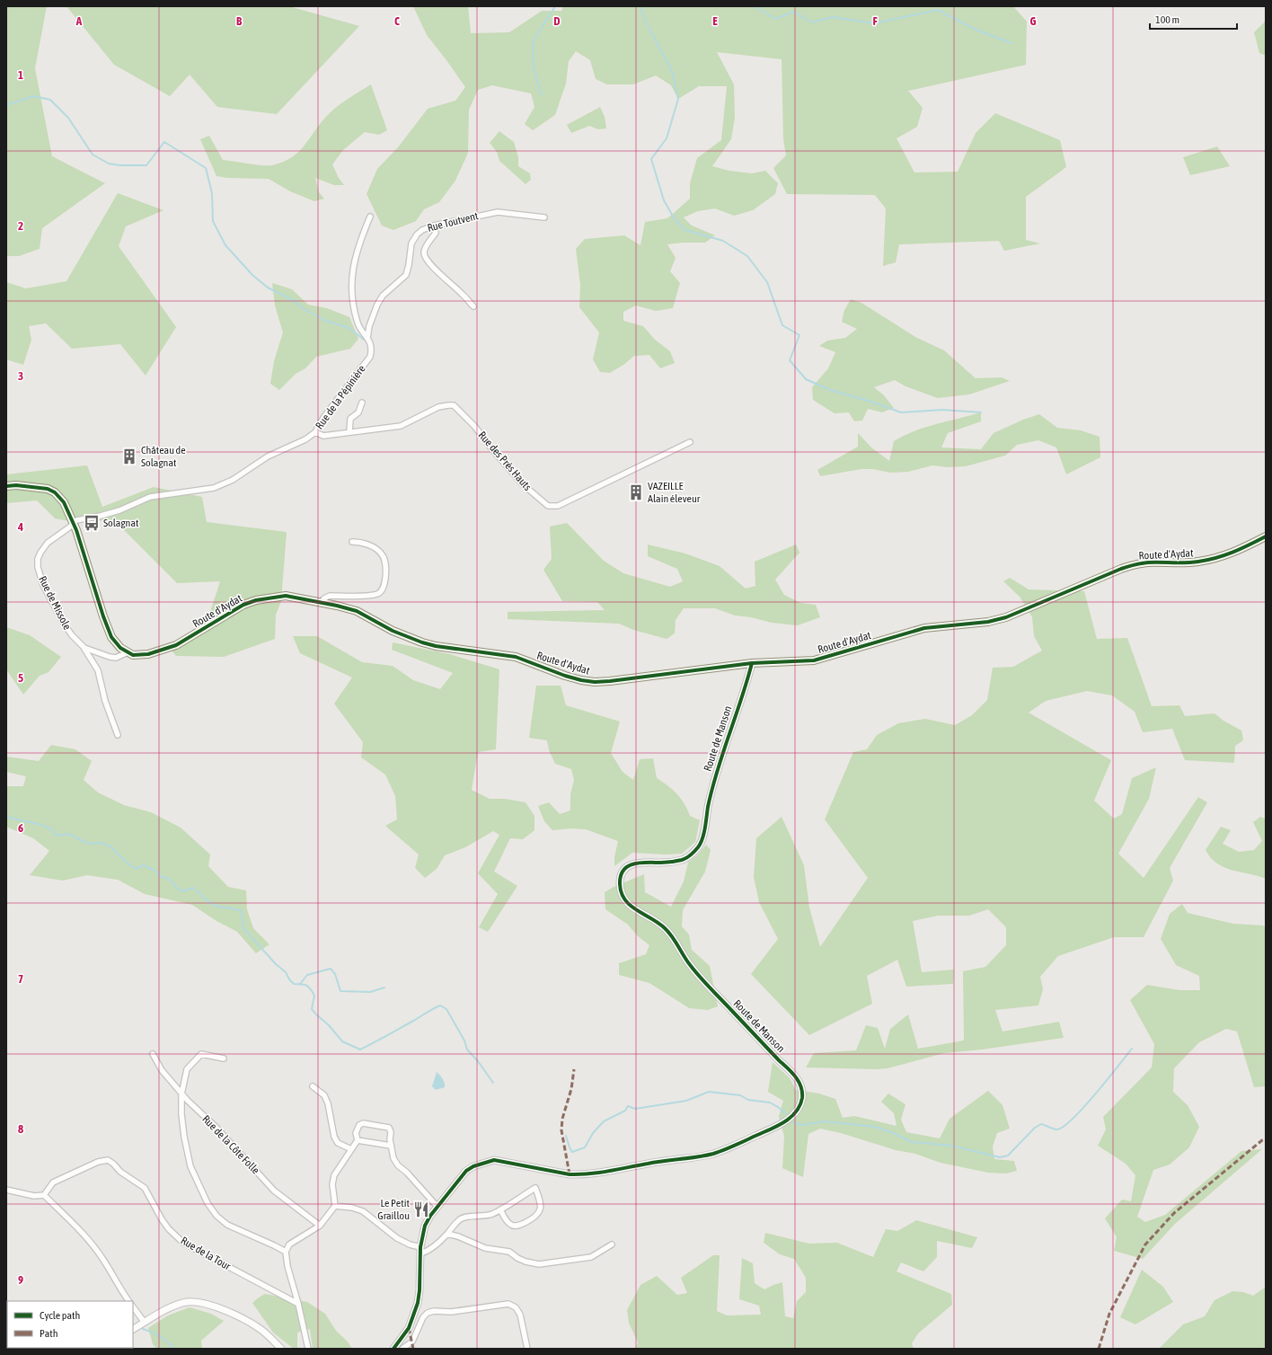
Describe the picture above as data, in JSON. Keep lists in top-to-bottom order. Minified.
{"streets":{"main road":["Route d'Aydat"],"street":["Rue Toutvent","Rue de la Pépinière","Rue des Prés Hauts","Rue de Missole","Route de Manson","Rue de la Côte Folle","Rue de la Tour"]},"crossings":[["Rue Toutvent","Rue de la Pépinière"],["Rue de la Pépinière","Rue des Prés Hauts"],["Rue de la Pépinière","Rue de Missole"],["Route d'Aydat","Rue de Missole"],["Route d'Aydat","Route de Manson"]],"places":{"building":["Château de Solagnat","VAZEILLE Alain éleveur"],"bus stop":["Solagnat"],"restaurant":["Le Petit Graillou"]},"legend":["Cycle path","Path"],"scale_bar":"100 m","grid":{"columns":["A","B","C","D","E","F","G"],"rows":["1","2","3","4","5","6","7","8","9"]}}
